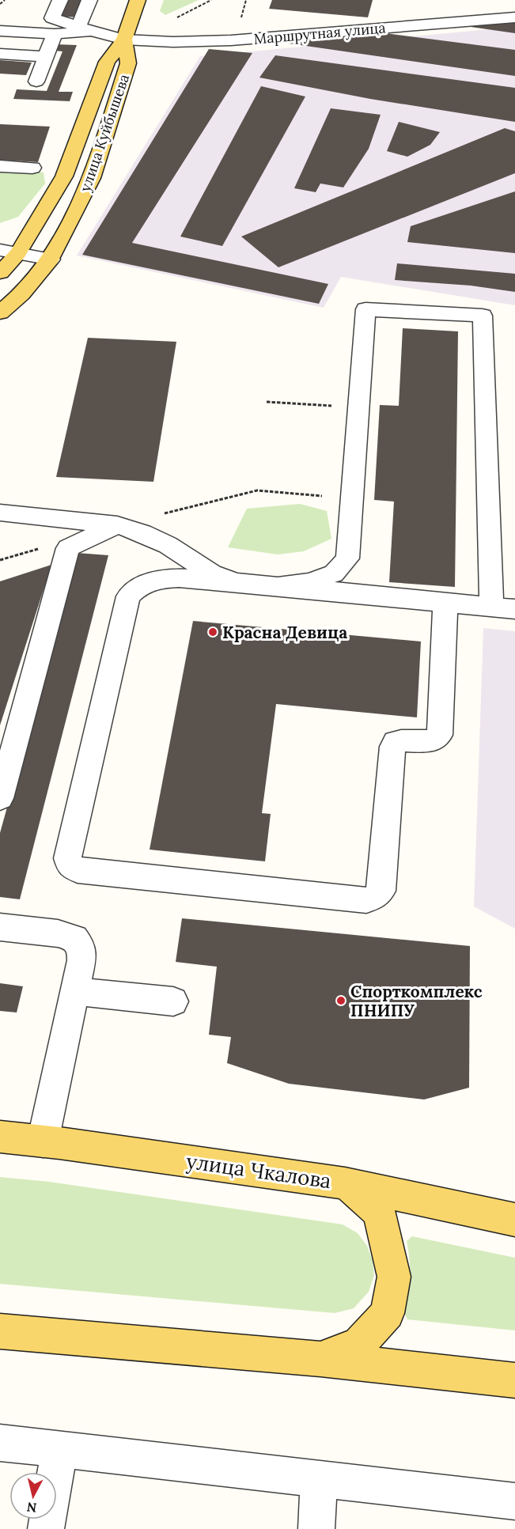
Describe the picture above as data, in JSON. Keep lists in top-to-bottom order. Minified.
{"streets":{"main road":["улица Куйбышева","улица Чкалова"],"street":["Маршрутная улица"]},"crossings":[["Маршрутная улица","улица Куйбышева"]],"places":["Красна Девица","Спорткомплекс ПНИПУ"],"north":"bottom"}
